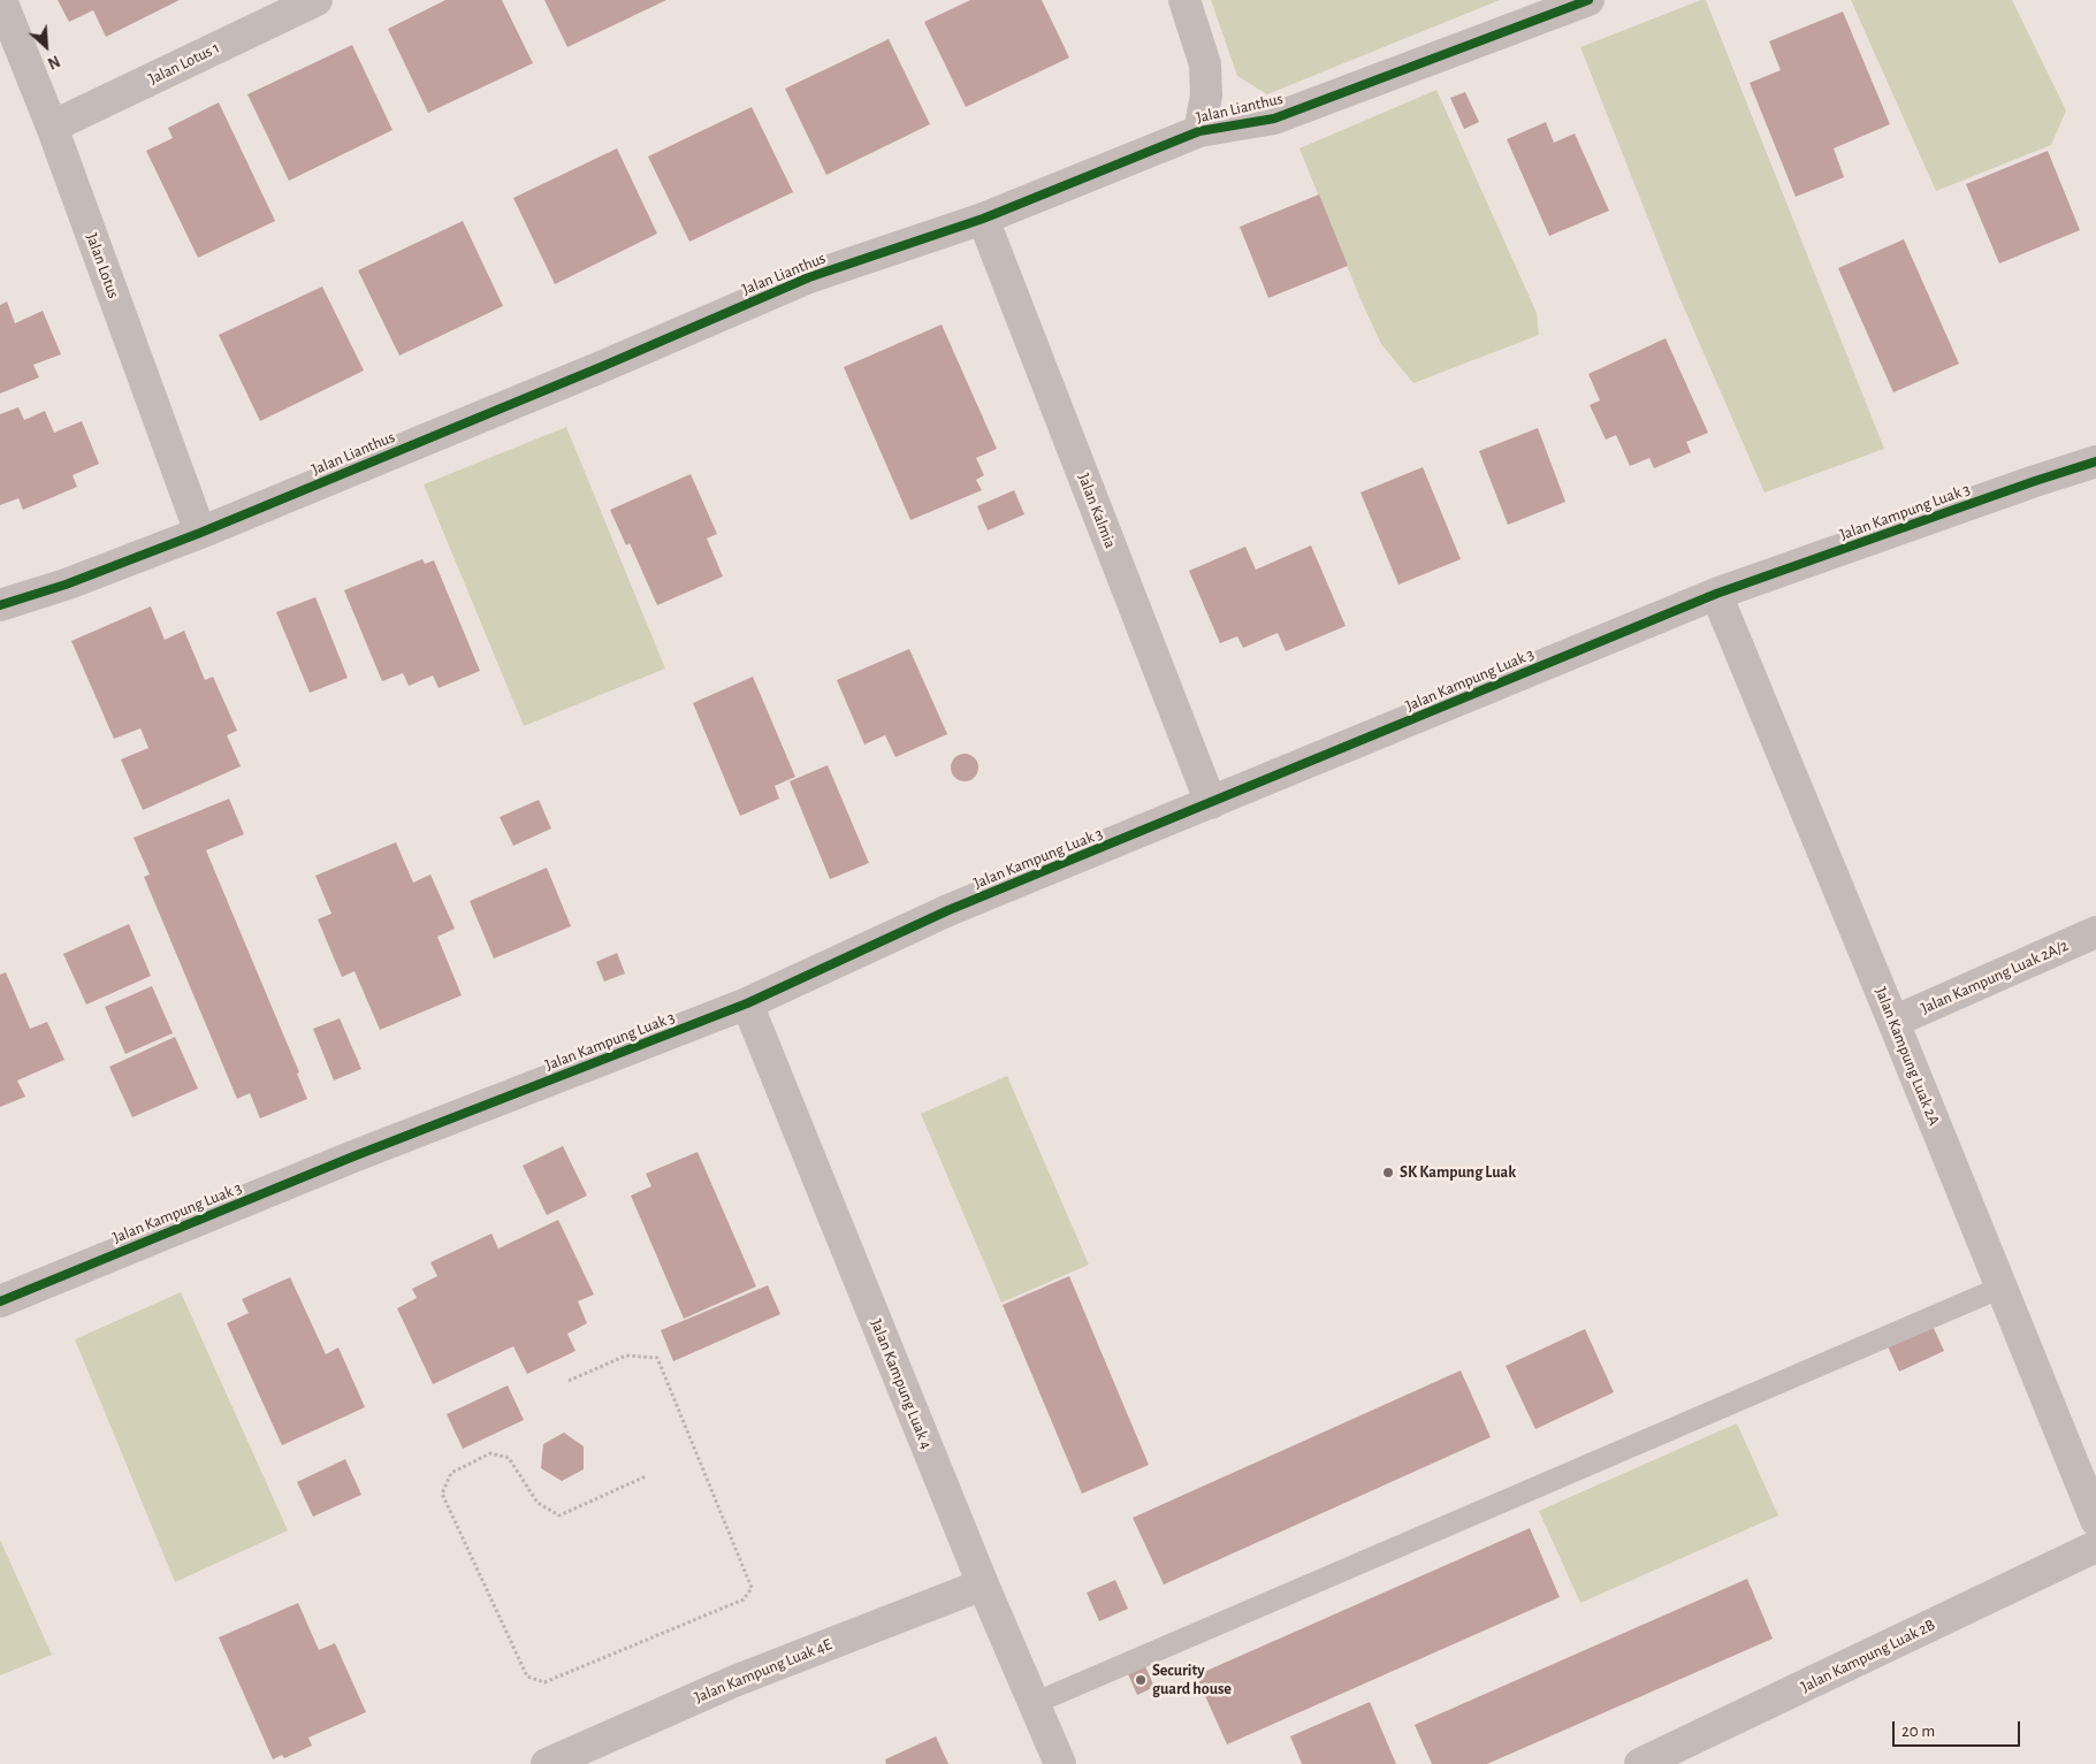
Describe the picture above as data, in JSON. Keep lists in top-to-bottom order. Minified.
{"streets":{"street":["Jalan Lotus 1","Jalan Lianthus","Jalan Lotus","Jalan Kalmia","Jalan Kampung Luak 3","Jalan Kampung Luak 2A/2","Jalan Kampung Luak 2A","Jalan Kampung Luak 4","Jalan Kampung Luak 2B","Jalan Kampung Luak 4E"]},"crossings":[["Jalan Lotus 1","Jalan Lotus"],["Jalan Lianthus","Jalan Lotus"],["Jalan Lianthus","Jalan Kalmia"],["Jalan Kalmia","Jalan Kampung Luak 3"],["Jalan Kampung Luak 3","Jalan Kampung Luak 2A"],["Jalan Kampung Luak 3","Jalan Kampung Luak 4"],["Jalan Kampung Luak 2A/2","Jalan Kampung Luak 2A"],["Jalan Kampung Luak 4","Jalan Kampung Luak 4E"]],"places":["SK Kampung Luak","Security guard house"],"scale_bar":"20 m","north":"bottom right"}
